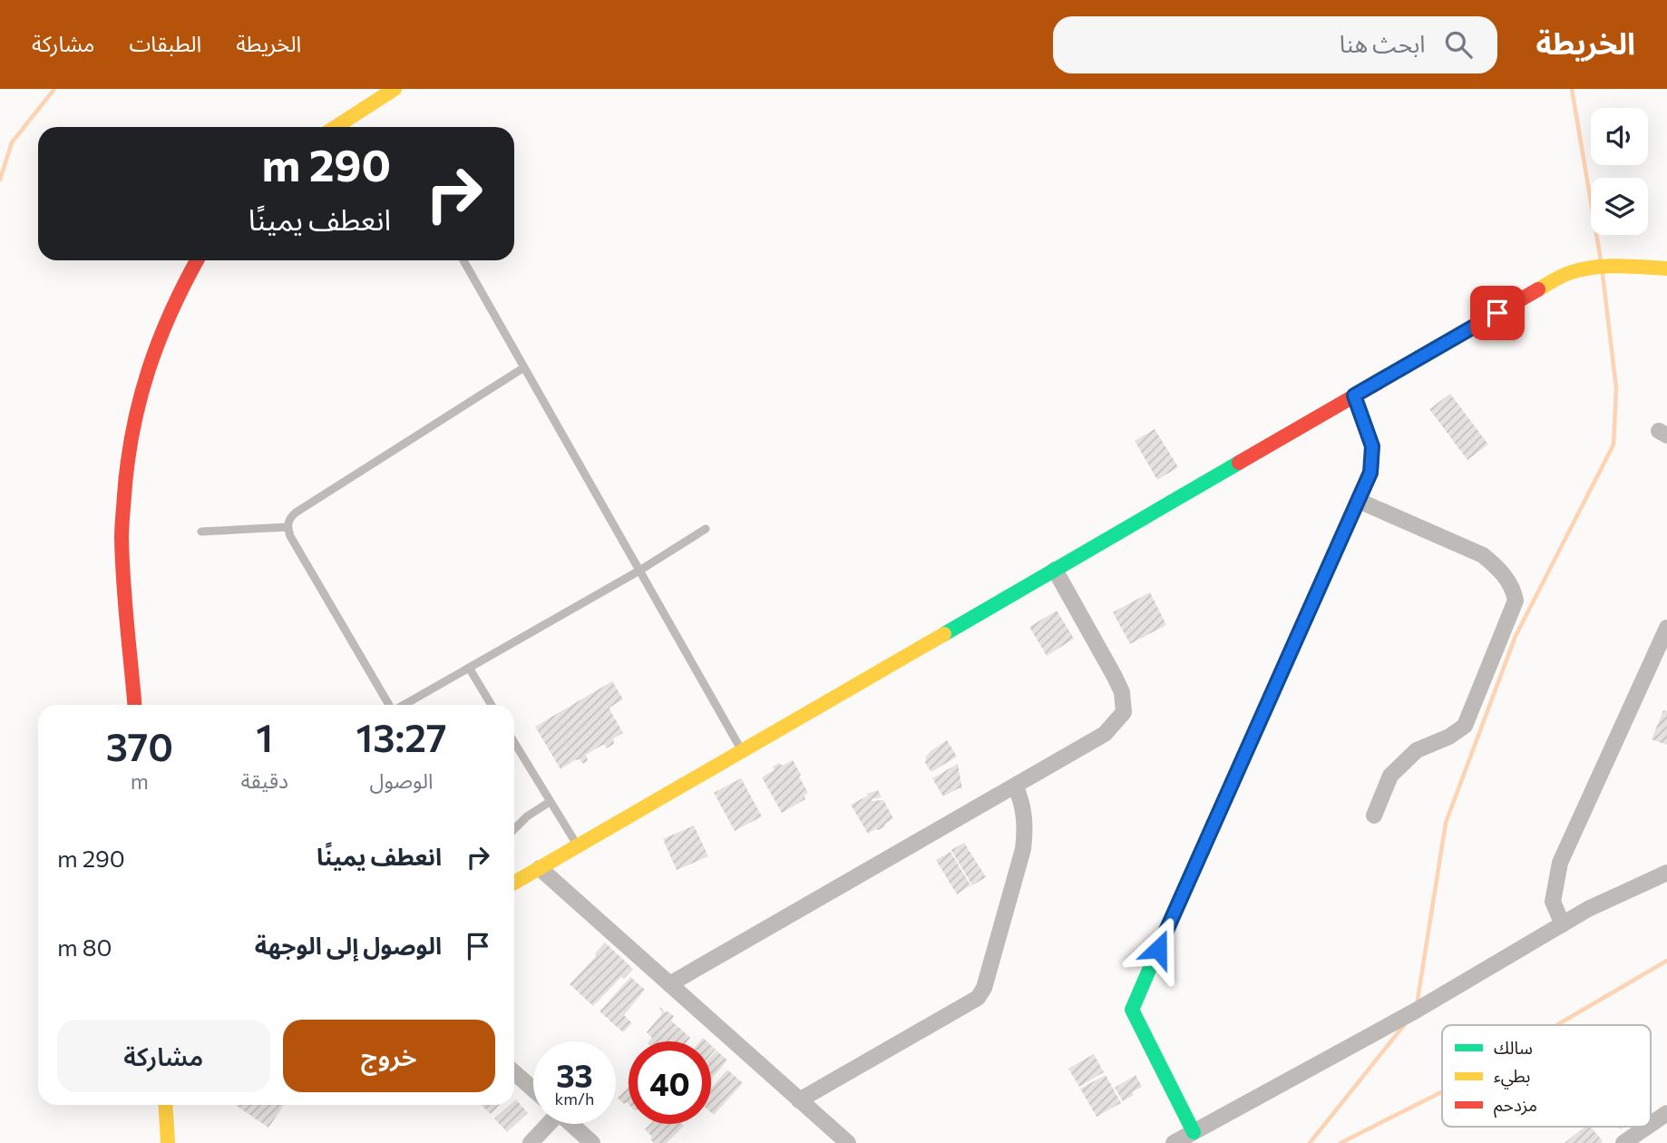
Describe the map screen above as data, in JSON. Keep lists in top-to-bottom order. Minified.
{"legend":["سالك","بطيء","مزدحم"],"page":{"header":"الخريطة","search":"ابحث هنا","nav":["الخريطة","الطبقات","مشاركة"],"turn":["290 m","انعطف يمينًا"],"eta":["13:27","الوصول","1","دقيقة","370","m"],"list":[{"name":"انعطف يمينًا","value":"290 m"},{"name":"الوصول إلى الوجهة","value":"80 m"}],"buttons":["خروج","مشاركة"],"speed":"33 km/h","limit":"40"}}
